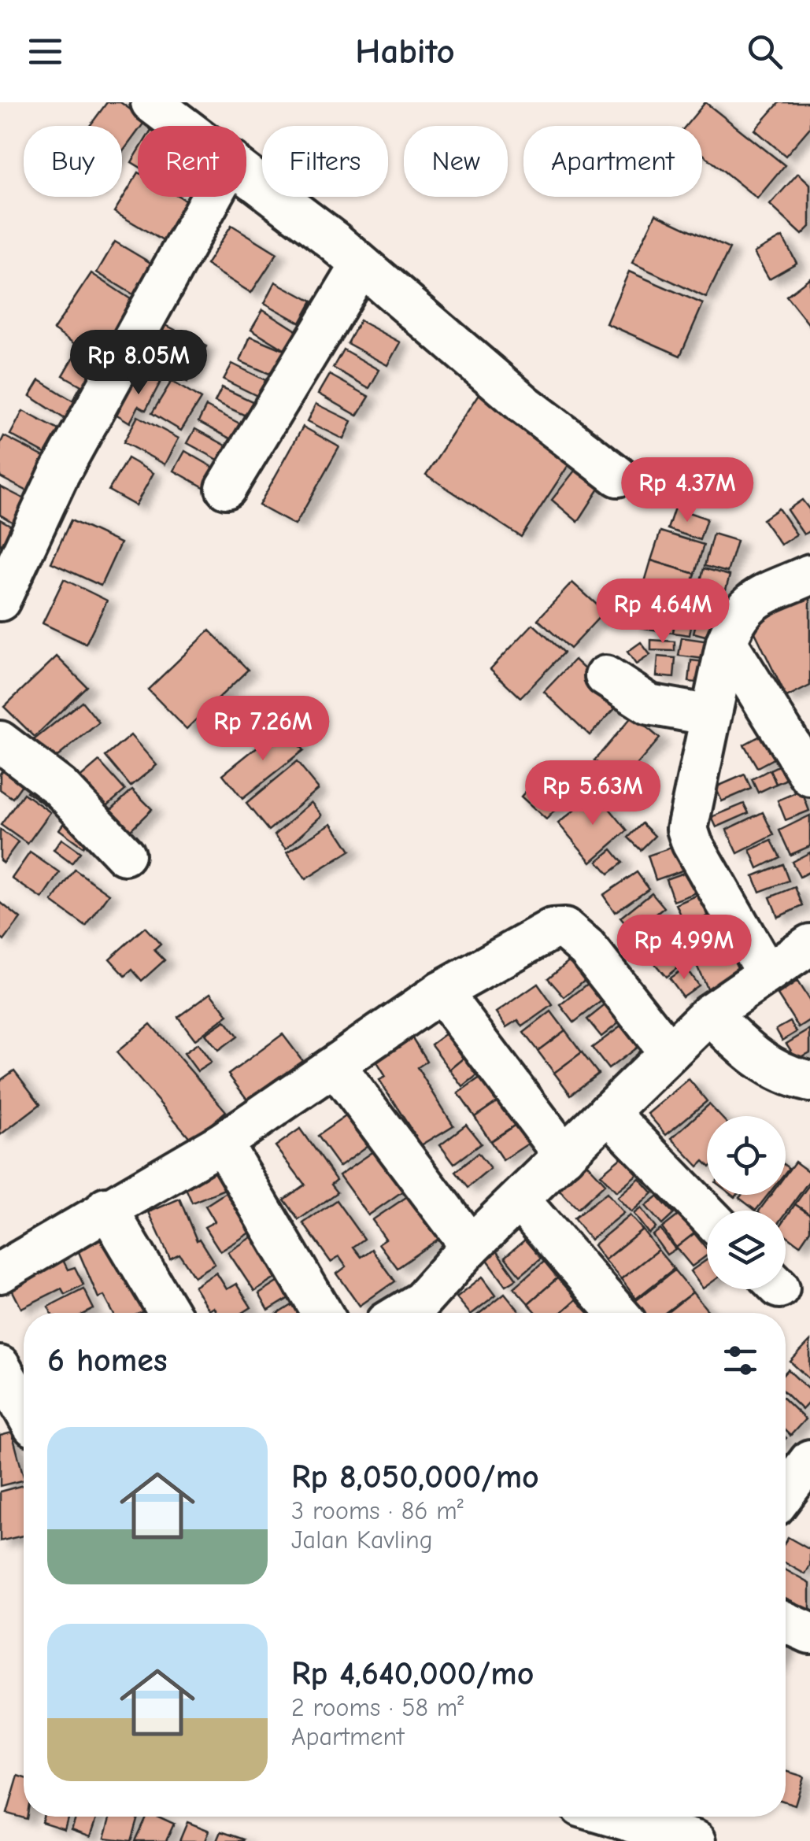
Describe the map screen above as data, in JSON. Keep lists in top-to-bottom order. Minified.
{"page":{"header":"Habito","chip":["Buy","Rent","Filters","New","Apartment"],"price":["Rp 8.05M","Rp 4.37M","Rp 4.64M","Rp 7.26M","Rp 5.63M","Rp 4.99M"],"heading":"6 homes","list":[{"name":"Rp 8,050,000/mo","note":"3 rooms · 86 m² · Jalan Kavling"},{"name":"Rp 4,640,000/mo","note":"2 rooms · 58 m² · Apartment"}]}}
